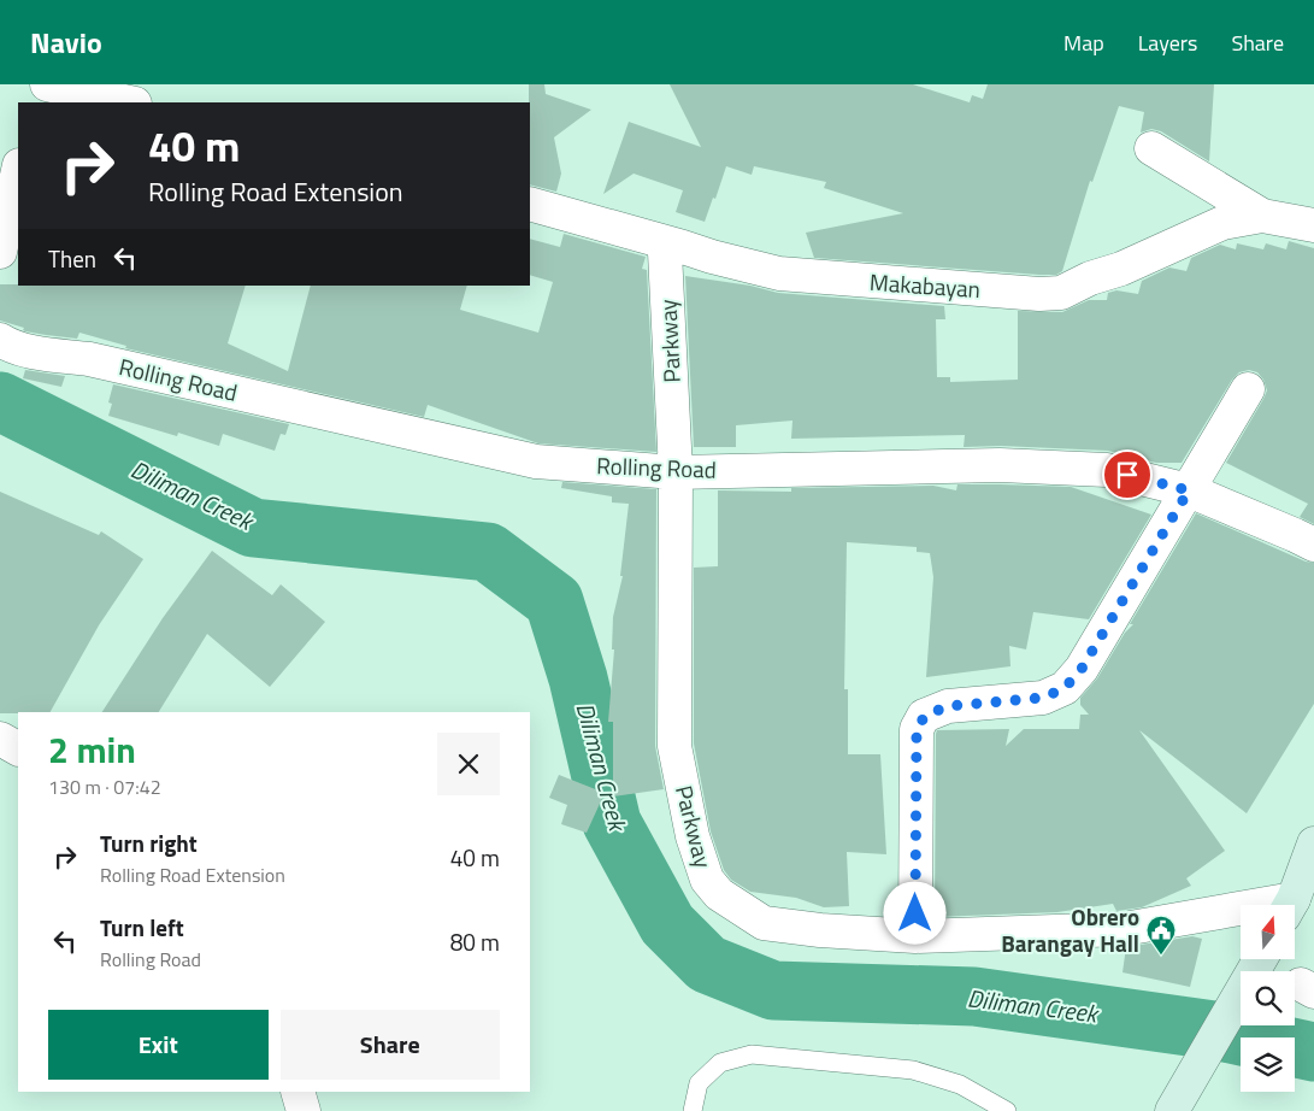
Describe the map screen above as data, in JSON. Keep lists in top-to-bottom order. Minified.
{"streets":{"street":["Makabayan","Parkway","Rolling Road"]},"crossings":[["Makabayan","Parkway"],["Parkway","Rolling Road"]],"water":["Diliman Creek"],"places":{"public building":["Obrero Barangay Hall"]},"north":"top","page":{"header":"Navio","nav":["Map","Layers","Share"],"turn":["40 m","Rolling Road Extension"],"then":"Then","heading":["2 min","130 m · 07:42"],"list":[{"name":"Turn right","note":"Rolling Road Extension","value":"40 m"},{"name":"Turn left","note":"Rolling Road","value":"80 m"}],"buttons":["Exit","Share"]}}
